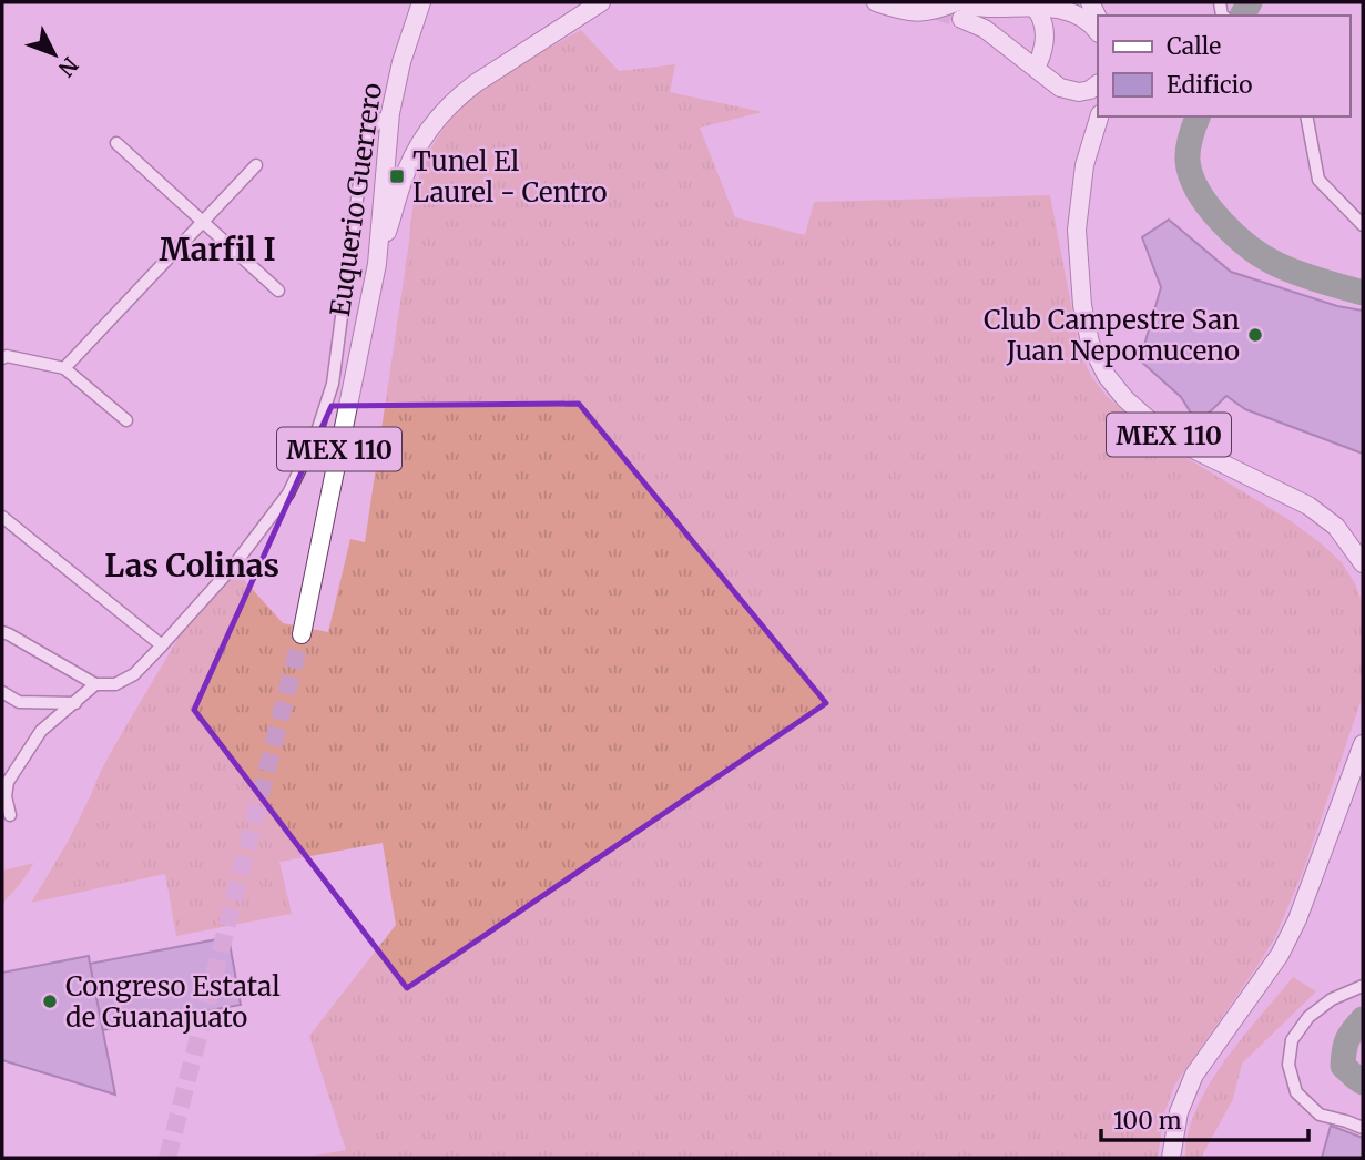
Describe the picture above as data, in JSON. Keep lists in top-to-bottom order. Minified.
{"streets":{"main road":["Euquerio Guerrero","MEX 110"]},"crossings":[["Euquerio Guerrero","MEX 110"]],"districts":["Marfil I","Las Colinas"],"places":{"transit":["Tunel El Laurel - Centro"],"other":["Club Campestre San Juan Nepomuceno","Congreso Estatal de Guanajuato"]},"legend":["Calle","Edificio"],"scale_bar":"100 m","north":"bottom right"}
